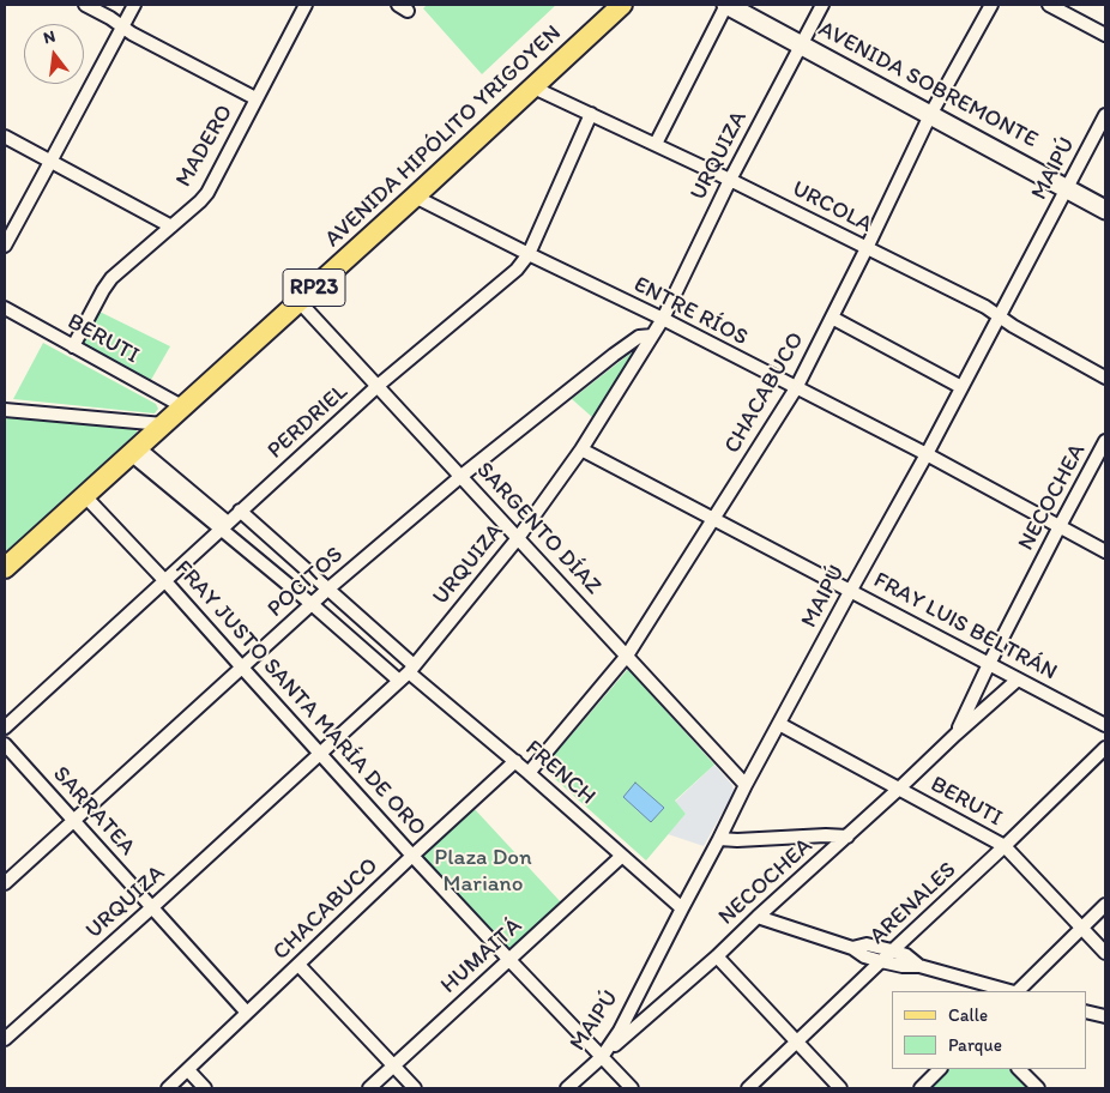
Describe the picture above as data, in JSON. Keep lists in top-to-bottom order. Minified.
{"streets":{"main road":["AVENIDA SOBREMONTE","AVENIDA HIPÓLITO YRIGOYEN","RP23"],"street":["MADERO","URQUIZA","MAIPÚ","URCOLA","ENTRE RÍOS","BERUTI","CHACABUCO","PERDRIEL","NECOCHEA","SARGENTO DÍAZ","POCITOS","FRAY LUIS BELTRÁN","FRAY JUSTO SANTA MARÍA DE ORO","FRENCH","SARRATEA","ARENALES","HUMAITÁ"]},"crossings":[["AVENIDA SOBREMONTE","URQUIZA"],["AVENIDA SOBREMONTE","MAIPÚ"],["AVENIDA SOBREMONTE","CHACABUCO"],["AVENIDA HIPÓLITO YRIGOYEN","URCOLA"],["AVENIDA HIPÓLITO YRIGOYEN","ENTRE RÍOS"],["AVENIDA HIPÓLITO YRIGOYEN","BERUTI"],["AVENIDA HIPÓLITO YRIGOYEN","SARGENTO DÍAZ"],["AVENIDA HIPÓLITO YRIGOYEN","FRAY JUSTO SANTA MARÍA DE ORO"],["AVENIDA HIPÓLITO YRIGOYEN","FRENCH"],["MADERO","BERUTI"],["URQUIZA","URCOLA"],["URQUIZA","ENTRE RÍOS"],["URQUIZA","SARGENTO DÍAZ"],["URQUIZA","POCITOS"],["URQUIZA","FRAY LUIS BELTRÁN"],["URQUIZA","FRAY JUSTO SANTA MARÍA DE ORO"],["URQUIZA","FRENCH"],["URQUIZA","SARRATEA"],["MAIPÚ","URCOLA"],["MAIPÚ","ENTRE RÍOS"],["MAIPÚ","BERUTI"],["MAIPÚ","NECOCHEA"],["MAIPÚ","SARGENTO DÍAZ"],["MAIPÚ","FRAY LUIS BELTRÁN"],["MAIPÚ","FRAY JUSTO SANTA MARÍA DE ORO"],["MAIPÚ","FRENCH"],["URCOLA","CHACABUCO"],["URCOLA","PERDRIEL"],["ENTRE RÍOS","CHACABUCO"],["ENTRE RÍOS","PERDRIEL"],["ENTRE RÍOS","NECOCHEA"],["BERUTI","NECOCHEA"],["BERUTI","ARENALES"],["CHACABUCO","SARGENTO DÍAZ"],["CHACABUCO","FRAY LUIS BELTRÁN"],["CHACABUCO","FRAY JUSTO SANTA MARÍA DE ORO"],["CHACABUCO","FRENCH"],["CHACABUCO","SARRATEA"],["PERDRIEL","SARGENTO DÍAZ"],["PERDRIEL","FRAY JUSTO SANTA MARÍA DE ORO"],["PERDRIEL","FRENCH"],["NECOCHEA","FRAY LUIS BELTRÁN"],["NECOCHEA","FRAY JUSTO SANTA MARÍA DE ORO"],["SARGENTO DÍAZ","POCITOS"],["POCITOS","FRAY JUSTO SANTA MARÍA DE ORO"],["POCITOS","FRENCH"],["POCITOS","SARRATEA"],["FRAY JUSTO SANTA MARÍA DE ORO","HUMAITÁ"],["FRENCH","HUMAITÁ"]],"parks":["Plaza Don Mariano"],"legend":["Calle","Parque"],"north":"top"}
